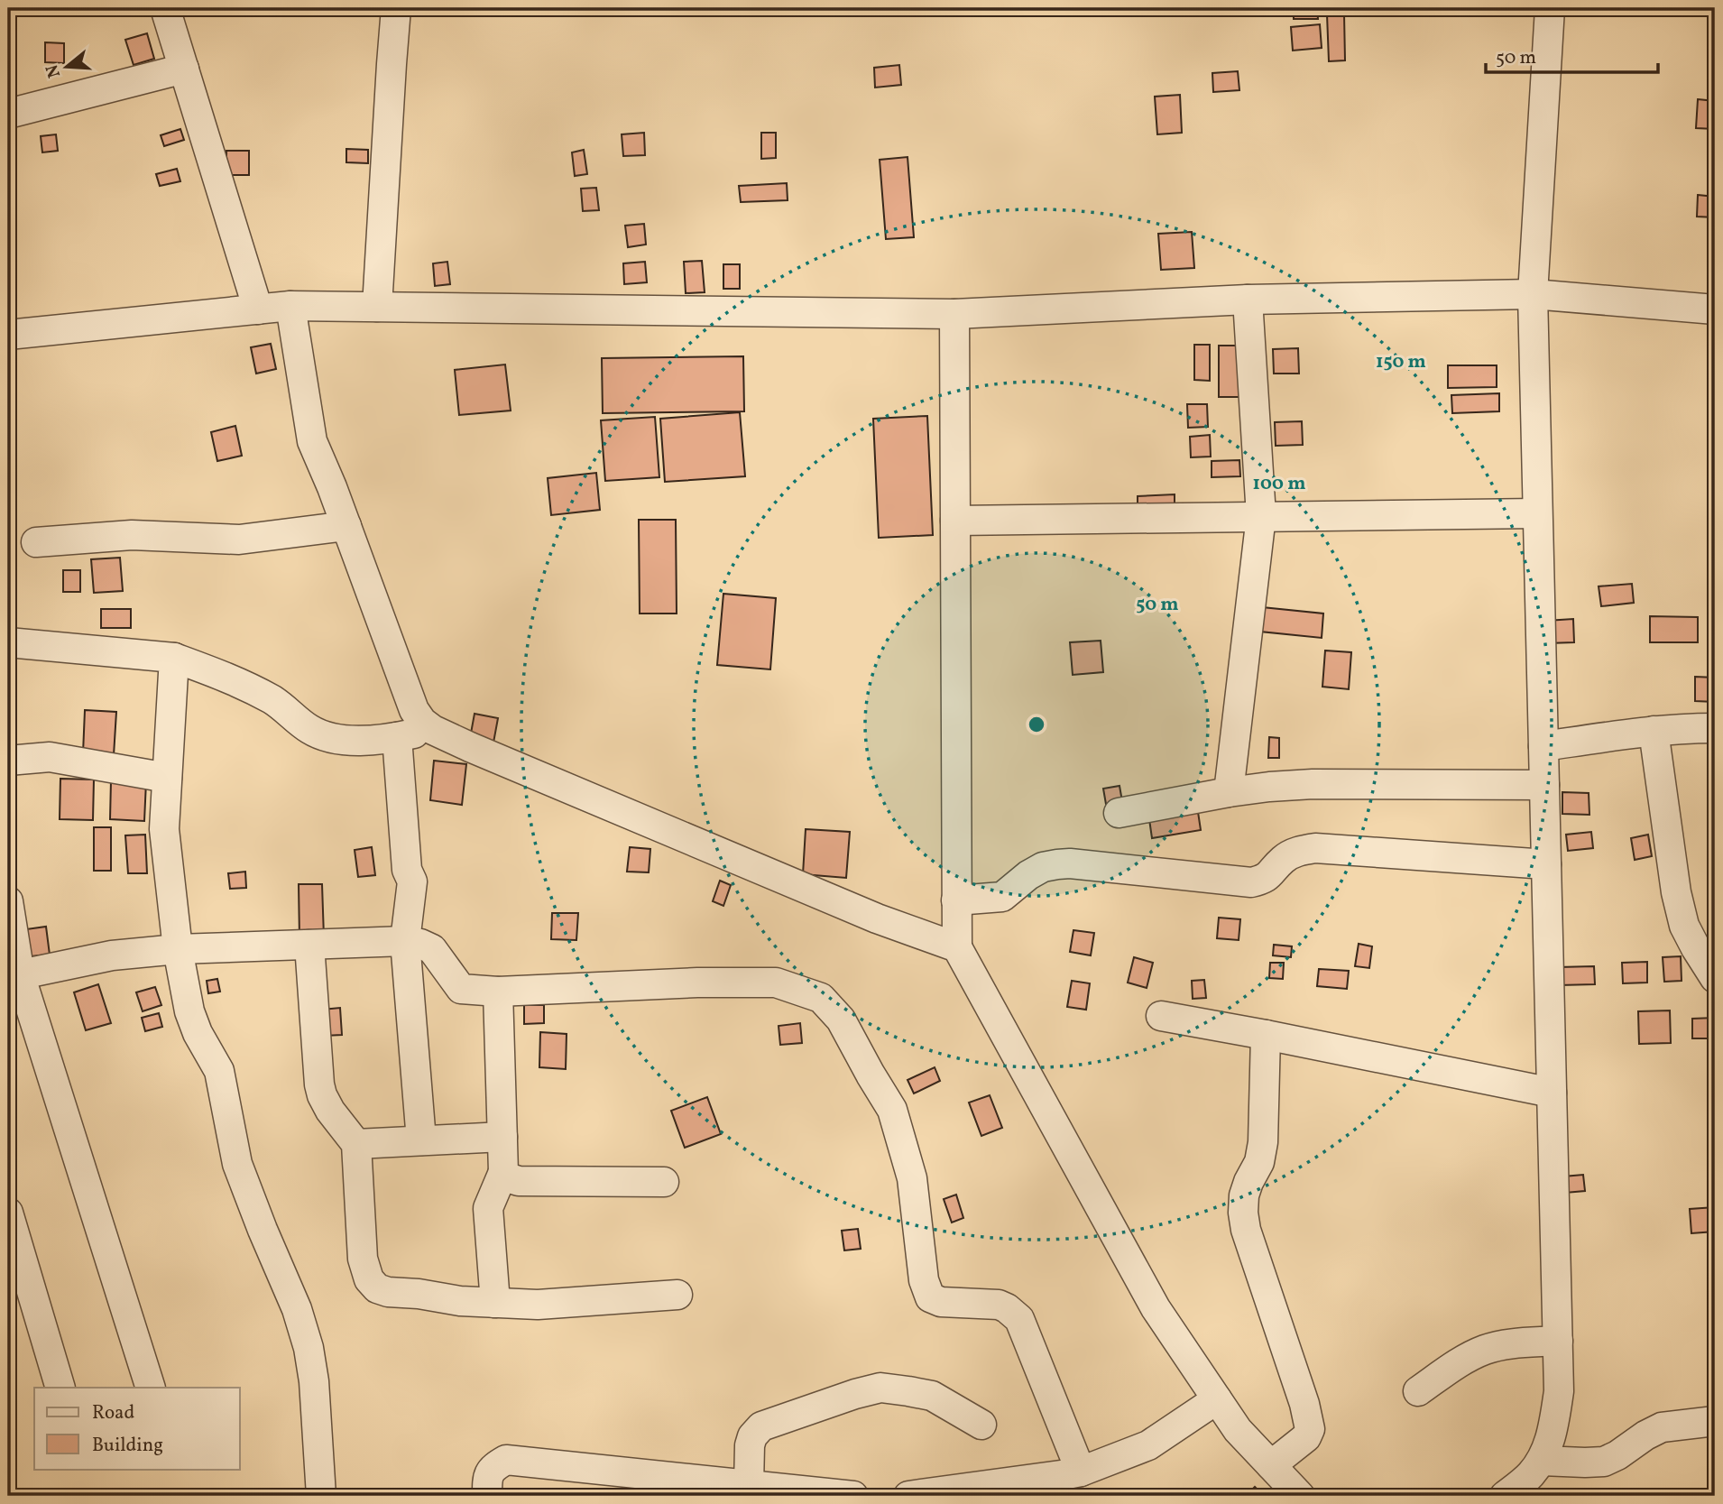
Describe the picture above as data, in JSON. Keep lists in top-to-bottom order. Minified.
{"legend":["Road","Building"],"scale_bar":"50 m","north":"left","rings":["150 m","100 m","50 m"]}
